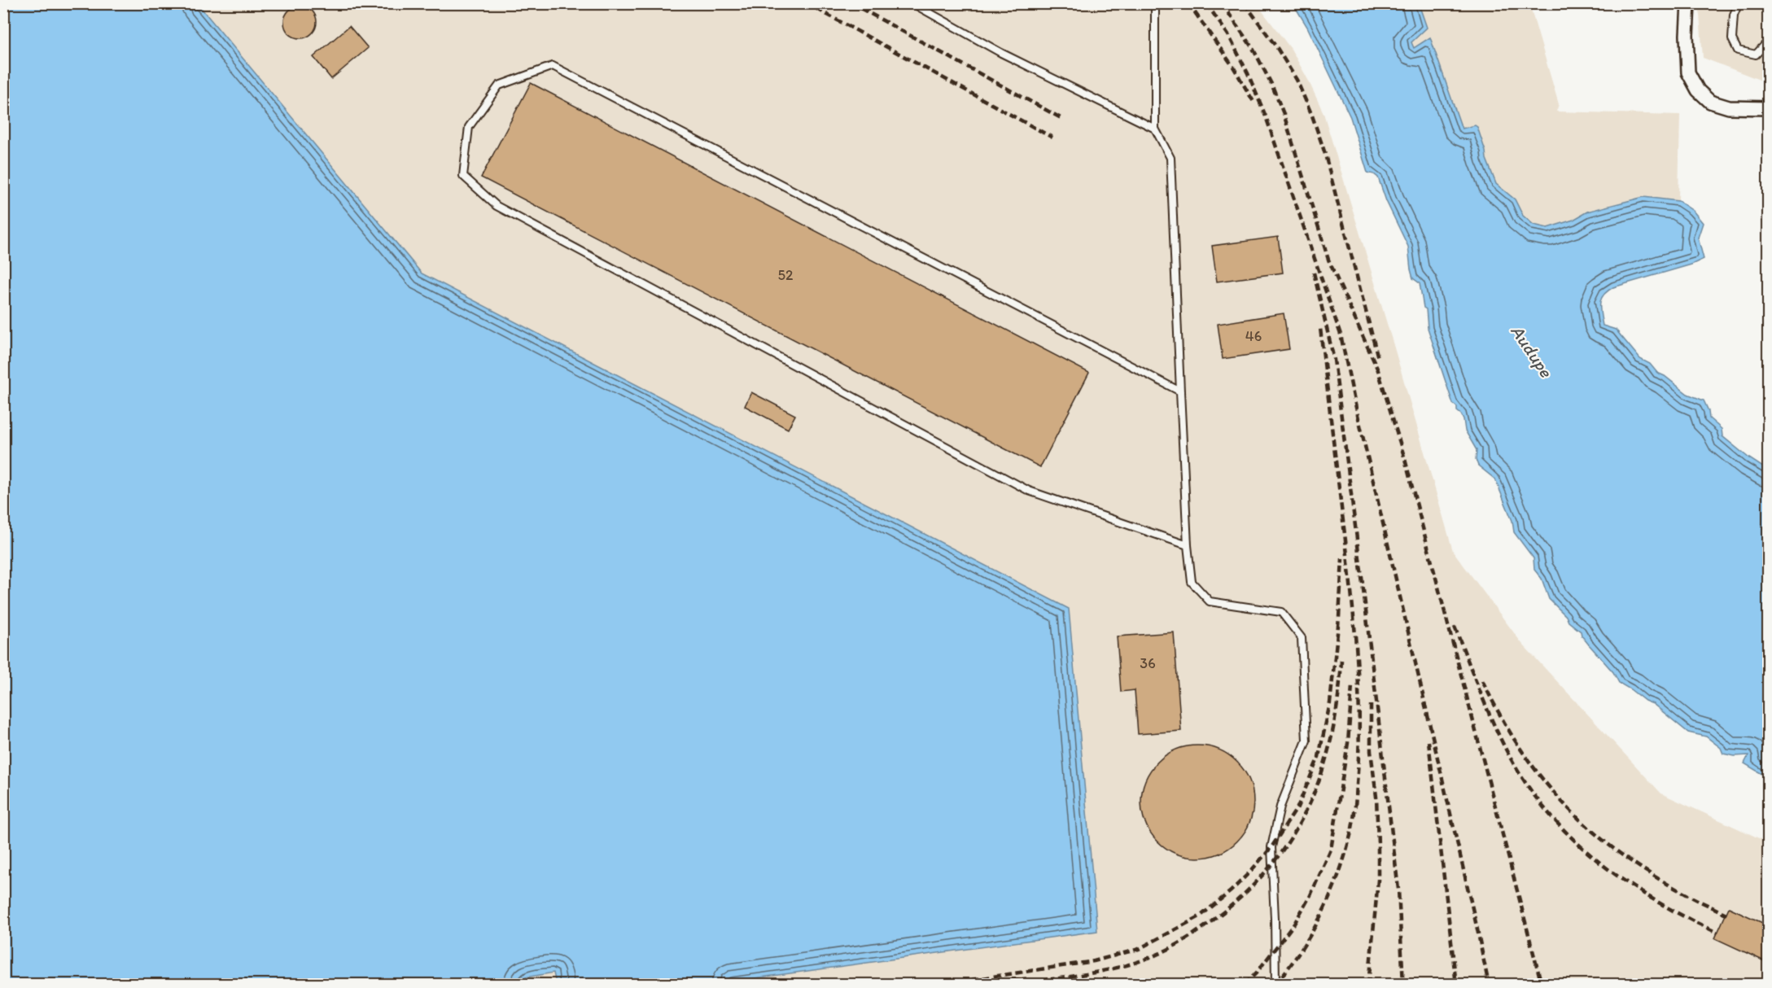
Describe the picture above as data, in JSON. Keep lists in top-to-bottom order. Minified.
{"water":["Audupe"],"house_numbers":["52","46","36"]}
